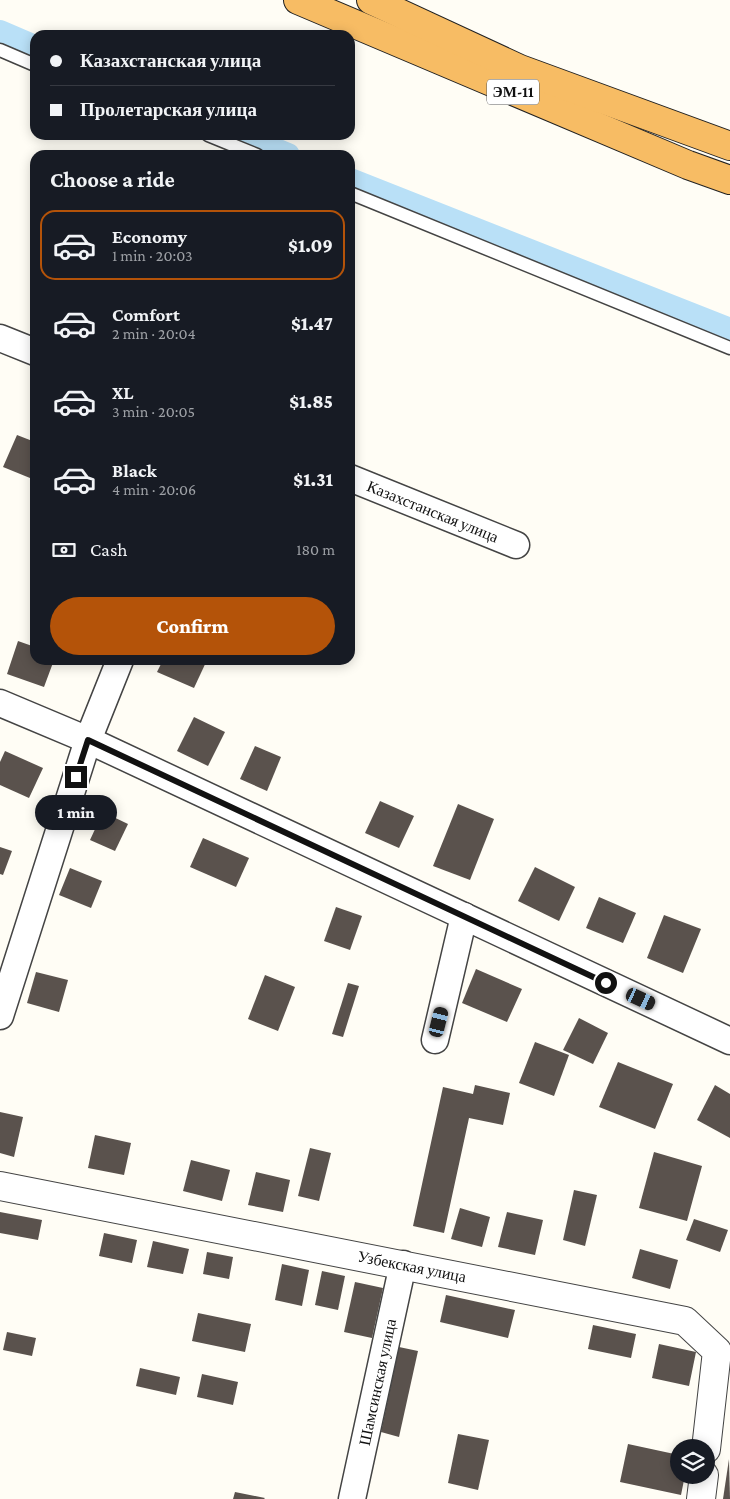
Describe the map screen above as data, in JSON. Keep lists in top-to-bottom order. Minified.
{"streets":{"highway":["ЭМ-11"],"street":["Казахстанская улица","Узбекская улица","Шамсинская улица"]},"crossings":[["Узбекская улица","Шамсинская улица"]],"page":{"banner":["Казахстанская улица","Пролетарская улица"],"heading":"Choose a ride","list":[{"name":"Economy","note":"1 min · 20:03","value":"$1.09"},{"name":"Comfort","note":"2 min · 20:04","value":"$1.47"},{"name":"XL","note":"3 min · 20:05","value":"$1.85"},{"name":"Black","note":"4 min · 20:06","value":"$1.31"}],"pay":["Cash","180 m"],"buttons":"Confirm","bubble":"1 min"}}
